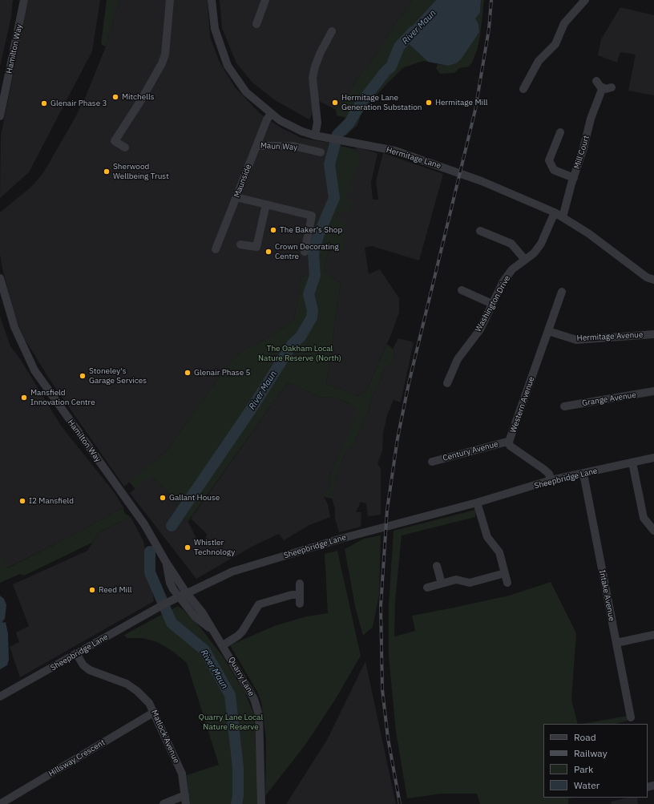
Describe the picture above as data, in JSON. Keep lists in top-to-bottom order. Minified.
{"streets":{"street":["Hamilton Way","Maun Way","Mill Court","Hermitage Lane","Maunside","Washington Drive","Hermitage Avenue","Grange Avenue","Western Avenue","Century Avenue","Sheepbridge Lane","Intake Avenue","Quarry Lane","Matlock Avenue","Hillsway Crescent"]},"crossings":[["Hamilton Way","Sheepbridge Lane"],["Hamilton Way","Quarry Lane"],["Maun Way","Maunside"],["Mill Court","Hermitage Lane"],["Hermitage Lane","Maunside"],["Hermitage Lane","Washington Drive"],["Hermitage Avenue","Western Avenue"],["Western Avenue","Century Avenue"],["Western Avenue","Sheepbridge Lane"],["Sheepbridge Lane","Intake Avenue"],["Sheepbridge Lane","Quarry Lane"],["Sheepbridge Lane","Matlock Avenue"],["Matlock Avenue","Hillsway Crescent"]],"water":["River Maun"],"parks":["The Oakham Local Nature Reserve (North)","Quarry Lane Local Nature Reserve"],"places":["Mitchells","Hermitage Lane Generation Substation","Hermitage Mill","Glenair Phase 3","Sherwood Wellbeing Trust","The Baker's Shop","Crown Decorating Centre","Glenair Phase 5","Stoneley's Garage Services","Mansfield Innovation Centre","Gallant House","I2 Mansfield","Whistler Technology","Reed Mill"],"legend":["Road","Railway","Park","Water"]}
